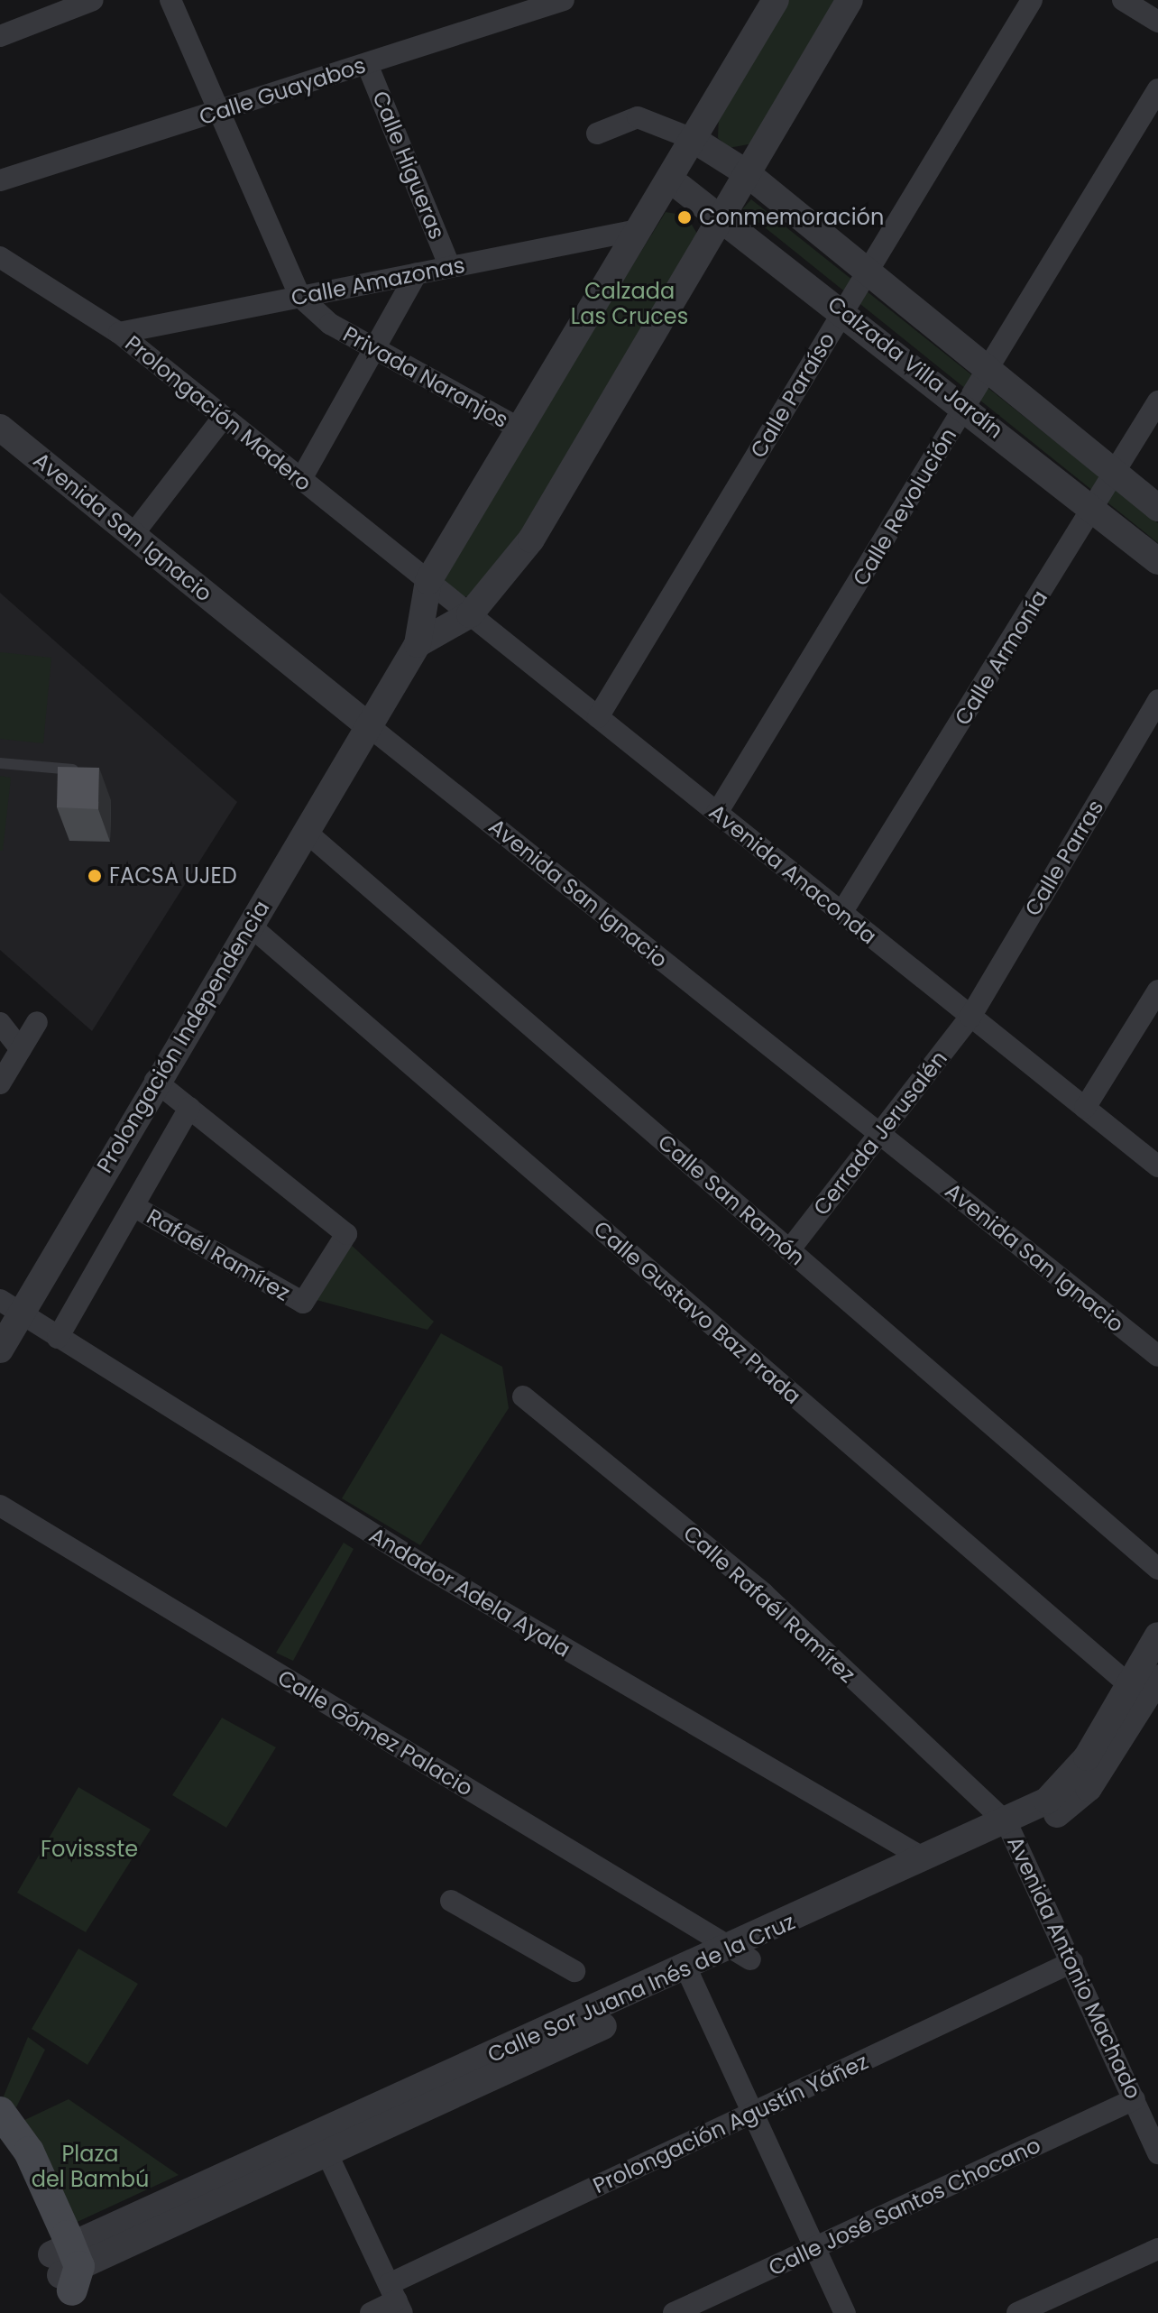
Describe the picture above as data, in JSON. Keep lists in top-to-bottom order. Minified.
{"streets":{"street":["Calle Guayabos","Calle Higueras","Calle Amazonas","Calzada Villa Jardín","Privada Naranjos","Calle Paraíso","Prolongación Madero","Calle Revolución","Avenida San Ignacio","Calle Armonía","Calle Parras","Avenida Anaconda","Prolongación Independencia","Cerrada Jerusalén","Calle San Ramón","Rafaél Ramírez","Calle Gustavo Baz Prada","Andador Adela Ayala","Calle Rafaél Ramírez","Calle Gómez Palacio","Avenida Antonio Machado","Calle Sor Juana Inés de la Cruz","Prolongación Agustín Yáñez","Calle José Santos Chocano"]},"crossings":[["Calle Guayabos","Calle Higueras"],["Calle Higueras","Calle Amazonas"],["Calle Amazonas","Privada Naranjos"],["Calle Amazonas","Prolongación Madero"],["Calzada Villa Jardín","Calle Paraíso"],["Calzada Villa Jardín","Calle Revolución"],["Calzada Villa Jardín","Calle Armonía"],["Calle Paraíso","Avenida Anaconda"],["Prolongación Madero","Avenida Anaconda"],["Calle Revolución","Avenida Anaconda"],["Avenida San Ignacio","Prolongación Independencia"],["Avenida San Ignacio","Cerrada Jerusalén"],["Calle Armonía","Avenida Anaconda"],["Calle Parras","Avenida Anaconda"],["Calle Parras","Cerrada Jerusalén"],["Avenida Anaconda","Cerrada Jerusalén"],["Prolongación Independencia","Calle San Ramón"],["Prolongación Independencia","Calle Gustavo Baz Prada"],["Prolongación Independencia","Andador Adela Ayala"],["Cerrada Jerusalén","Calle San Ramón"],["Calle Gustavo Baz Prada","Calle Sor Juana Inés de la Cruz"],["Andador Adela Ayala","Calle Sor Juana Inés de la Cruz"],["Calle Rafaél Ramírez","Avenida Antonio Machado"],["Calle Rafaél Ramírez","Calle Sor Juana Inés de la Cruz"],["Calle Gómez Palacio","Calle Sor Juana Inés de la Cruz"],["Avenida Antonio Machado","Calle Sor Juana Inés de la Cruz"],["Avenida Antonio Machado","Prolongación Agustín Yáñez"],["Avenida Antonio Machado","Calle José Santos Chocano"]],"parks":["Calzada Las Cruces","Fovissste","Plaza del Bambú"],"places":["Conmemoración","FACSA UJED"]}
